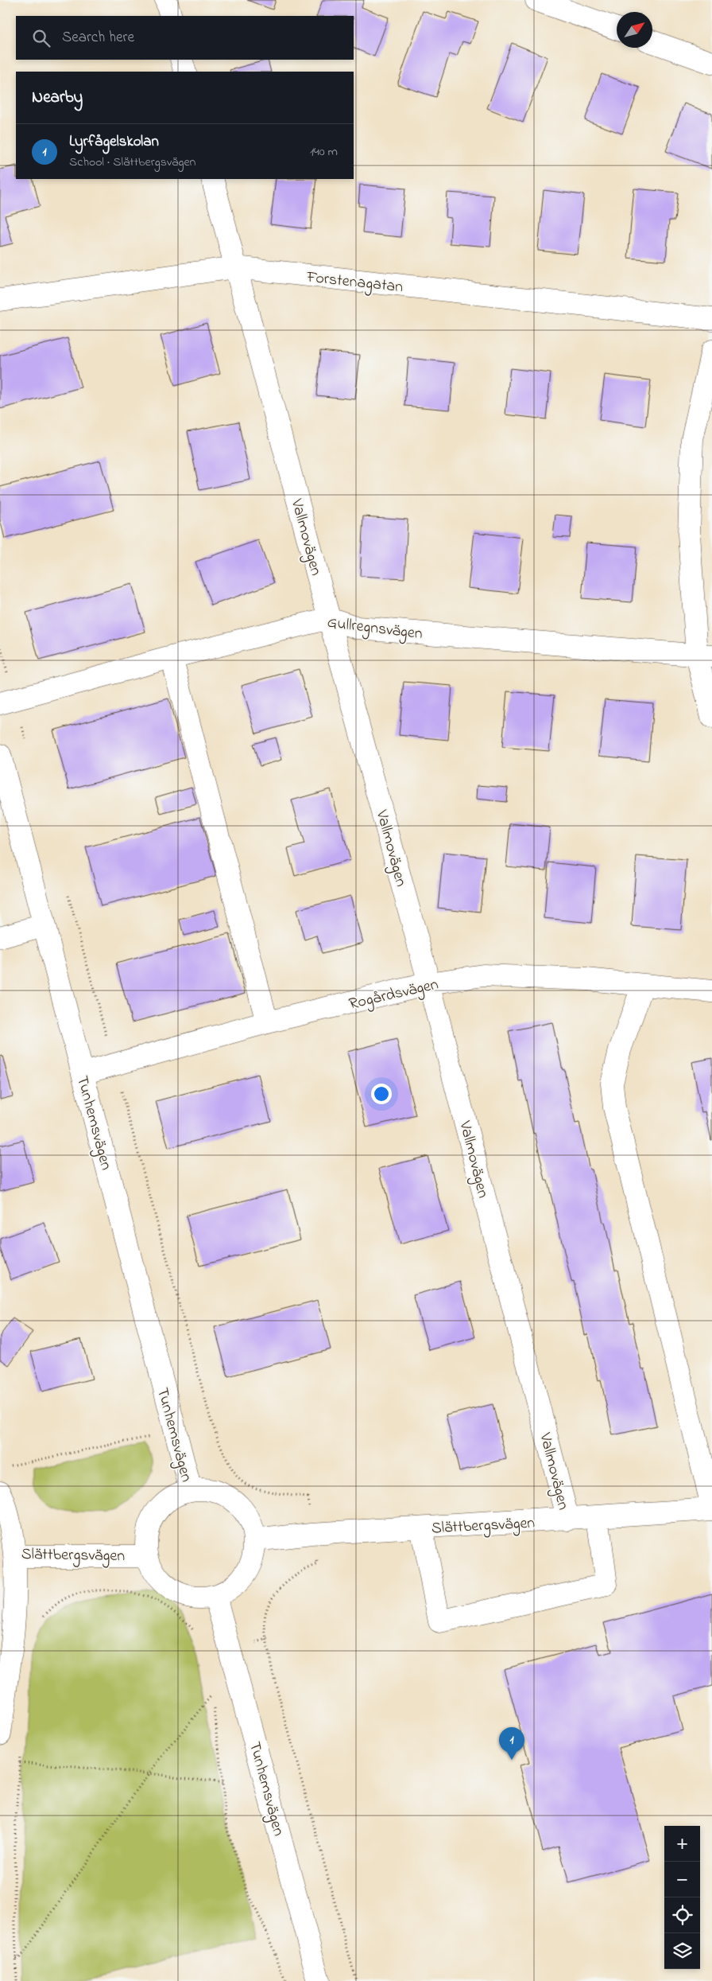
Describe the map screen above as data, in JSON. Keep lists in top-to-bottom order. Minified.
{"streets":{"street":["Forstenagatan","Vallmovägen","Gullregnsvägen","Rogårdsvägen","Tunhemsvägen","Slättbergsvägen"]},"crossings":[["Forstenagatan","Vallmovägen"],["Vallmovägen","Gullregnsvägen"],["Vallmovägen","Rogårdsvägen"],["Vallmovägen","Slättbergsvägen"],["Rogårdsvägen","Tunhemsvägen"],["Tunhemsvägen","Slättbergsvägen"]],"north":"top right","page":{"search":"Search here","heading":"Nearby","list":[{"mark":"1","name":"Lyrfågelskolan","note":"School · Slättbergsvägen","value":"140 m"}],"pins":"1","map_buttons":["+","−"]}}
